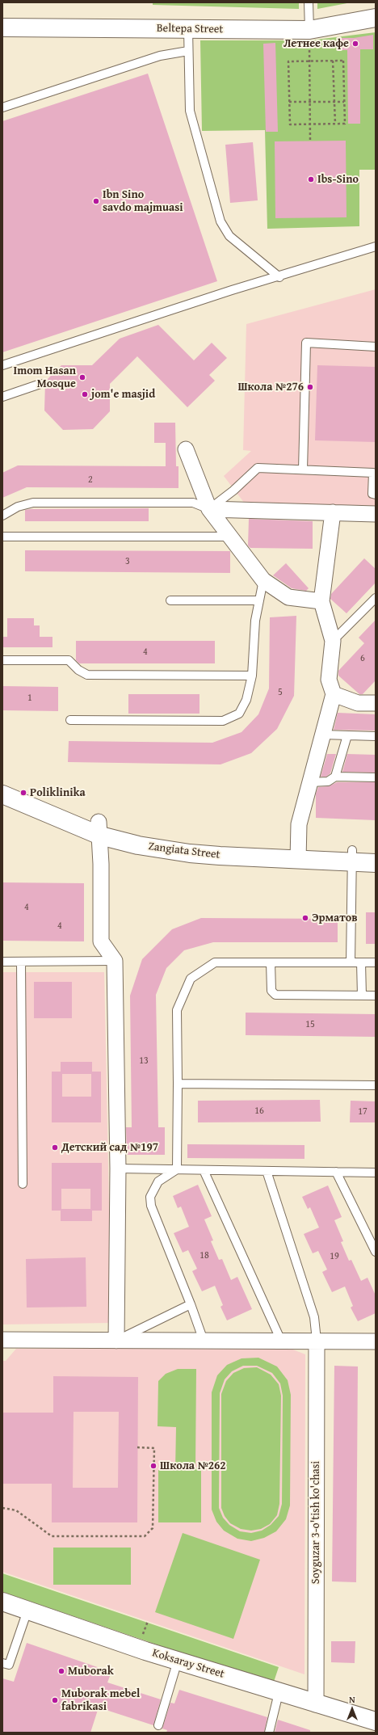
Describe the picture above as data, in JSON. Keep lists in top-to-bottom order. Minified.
{"streets":{"main road":["Beltepa Street","Zangiata Street","Koksaray Street"],"street":["Soyguzar 3-o'tish ko'chasi"]},"crossings":[["Soyguzar 3-o'tish ko'chasi","Koksaray Street"]],"places":["Летнее кафе","Ibs-Sino","Ibn Sino savdo majmuasi","Imom Hasan Mosque","Школа №276","jom'e masjid","Poliklinika","Эрматов","Детский сад №197","Школа №262","Muborak","Muborak mebel fabrikasi"],"house_numbers":["2","3","4","6","5","1","4","4","15","13","16","17","18","19"],"north":"top"}
